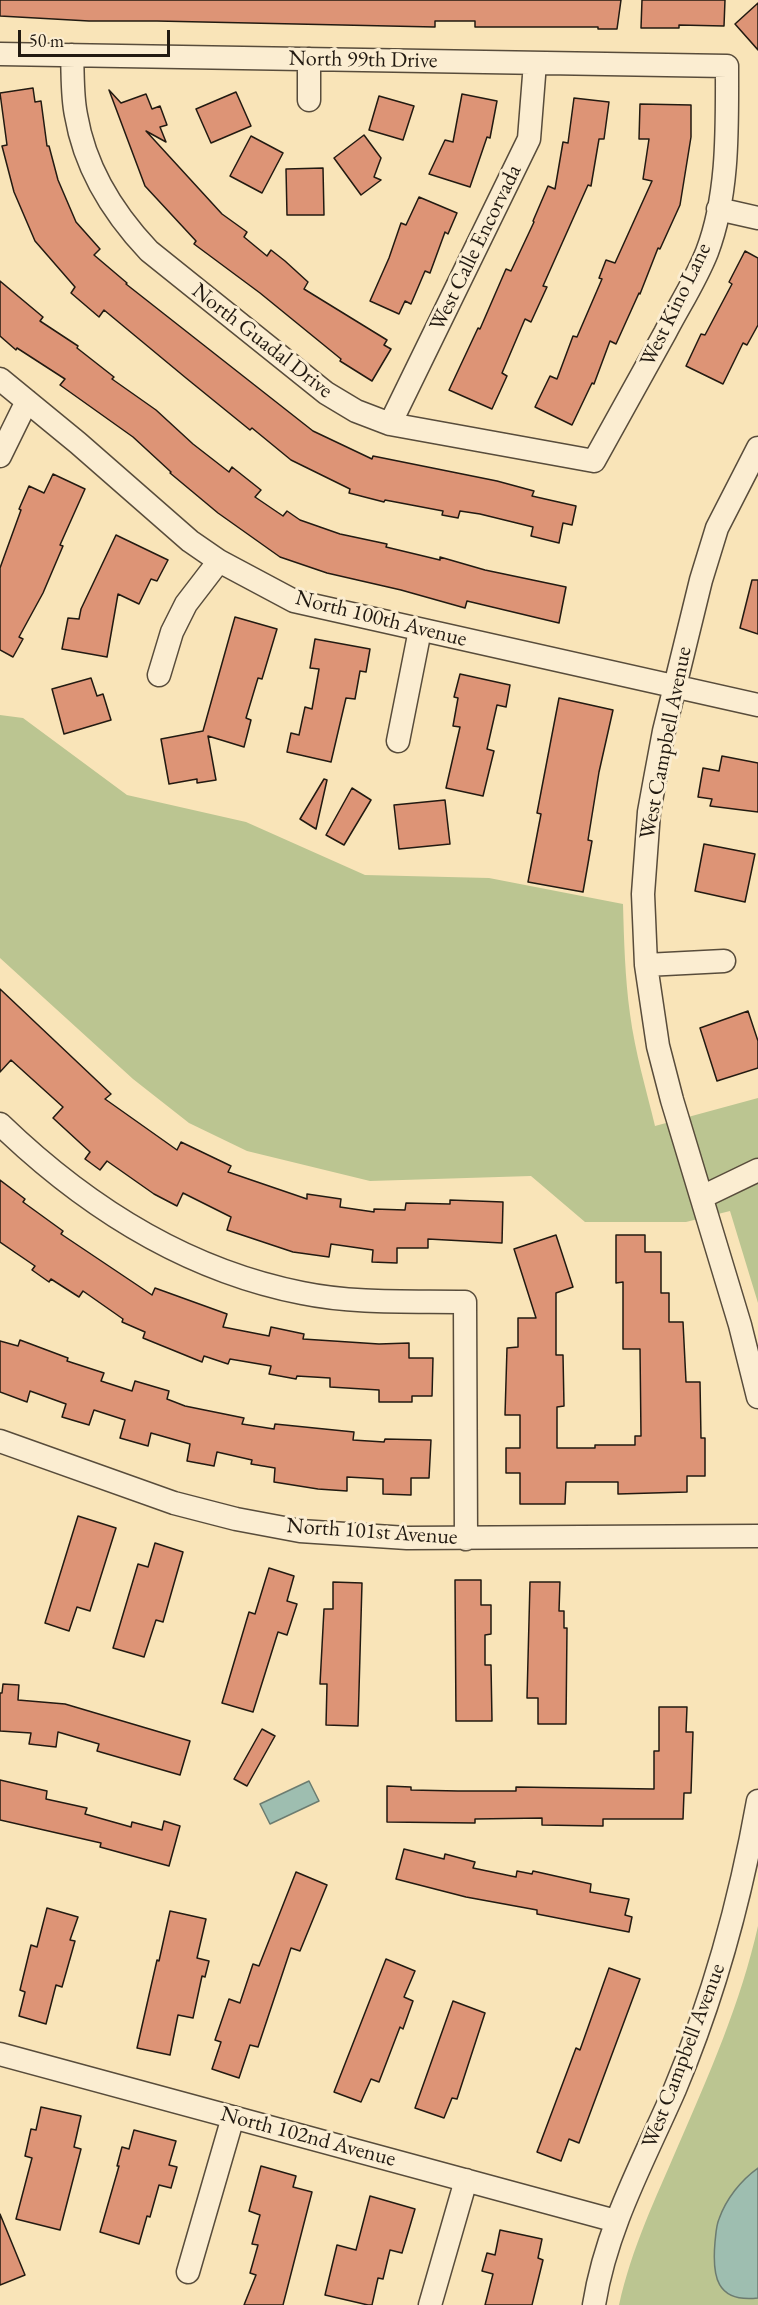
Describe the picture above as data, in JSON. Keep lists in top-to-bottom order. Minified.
{"streets":{"street":["North 99th Drive","West Calle Encorvada","West Kino Lane","North Guadal Drive","North 100th Avenue","West Campbell Avenue","North 101st Avenue","North 102nd Avenue"]},"crossings":[["North 99th Drive","West Calle Encorvada"],["North 99th Drive","West Kino Lane"],["North 99th Drive","North Guadal Drive"],["West Calle Encorvada","North Guadal Drive"],["West Kino Lane","North Guadal Drive"],["North 100th Avenue","West Campbell Avenue"],["West Campbell Avenue","North 102nd Avenue"]],"scale_bar":"50 m"}
